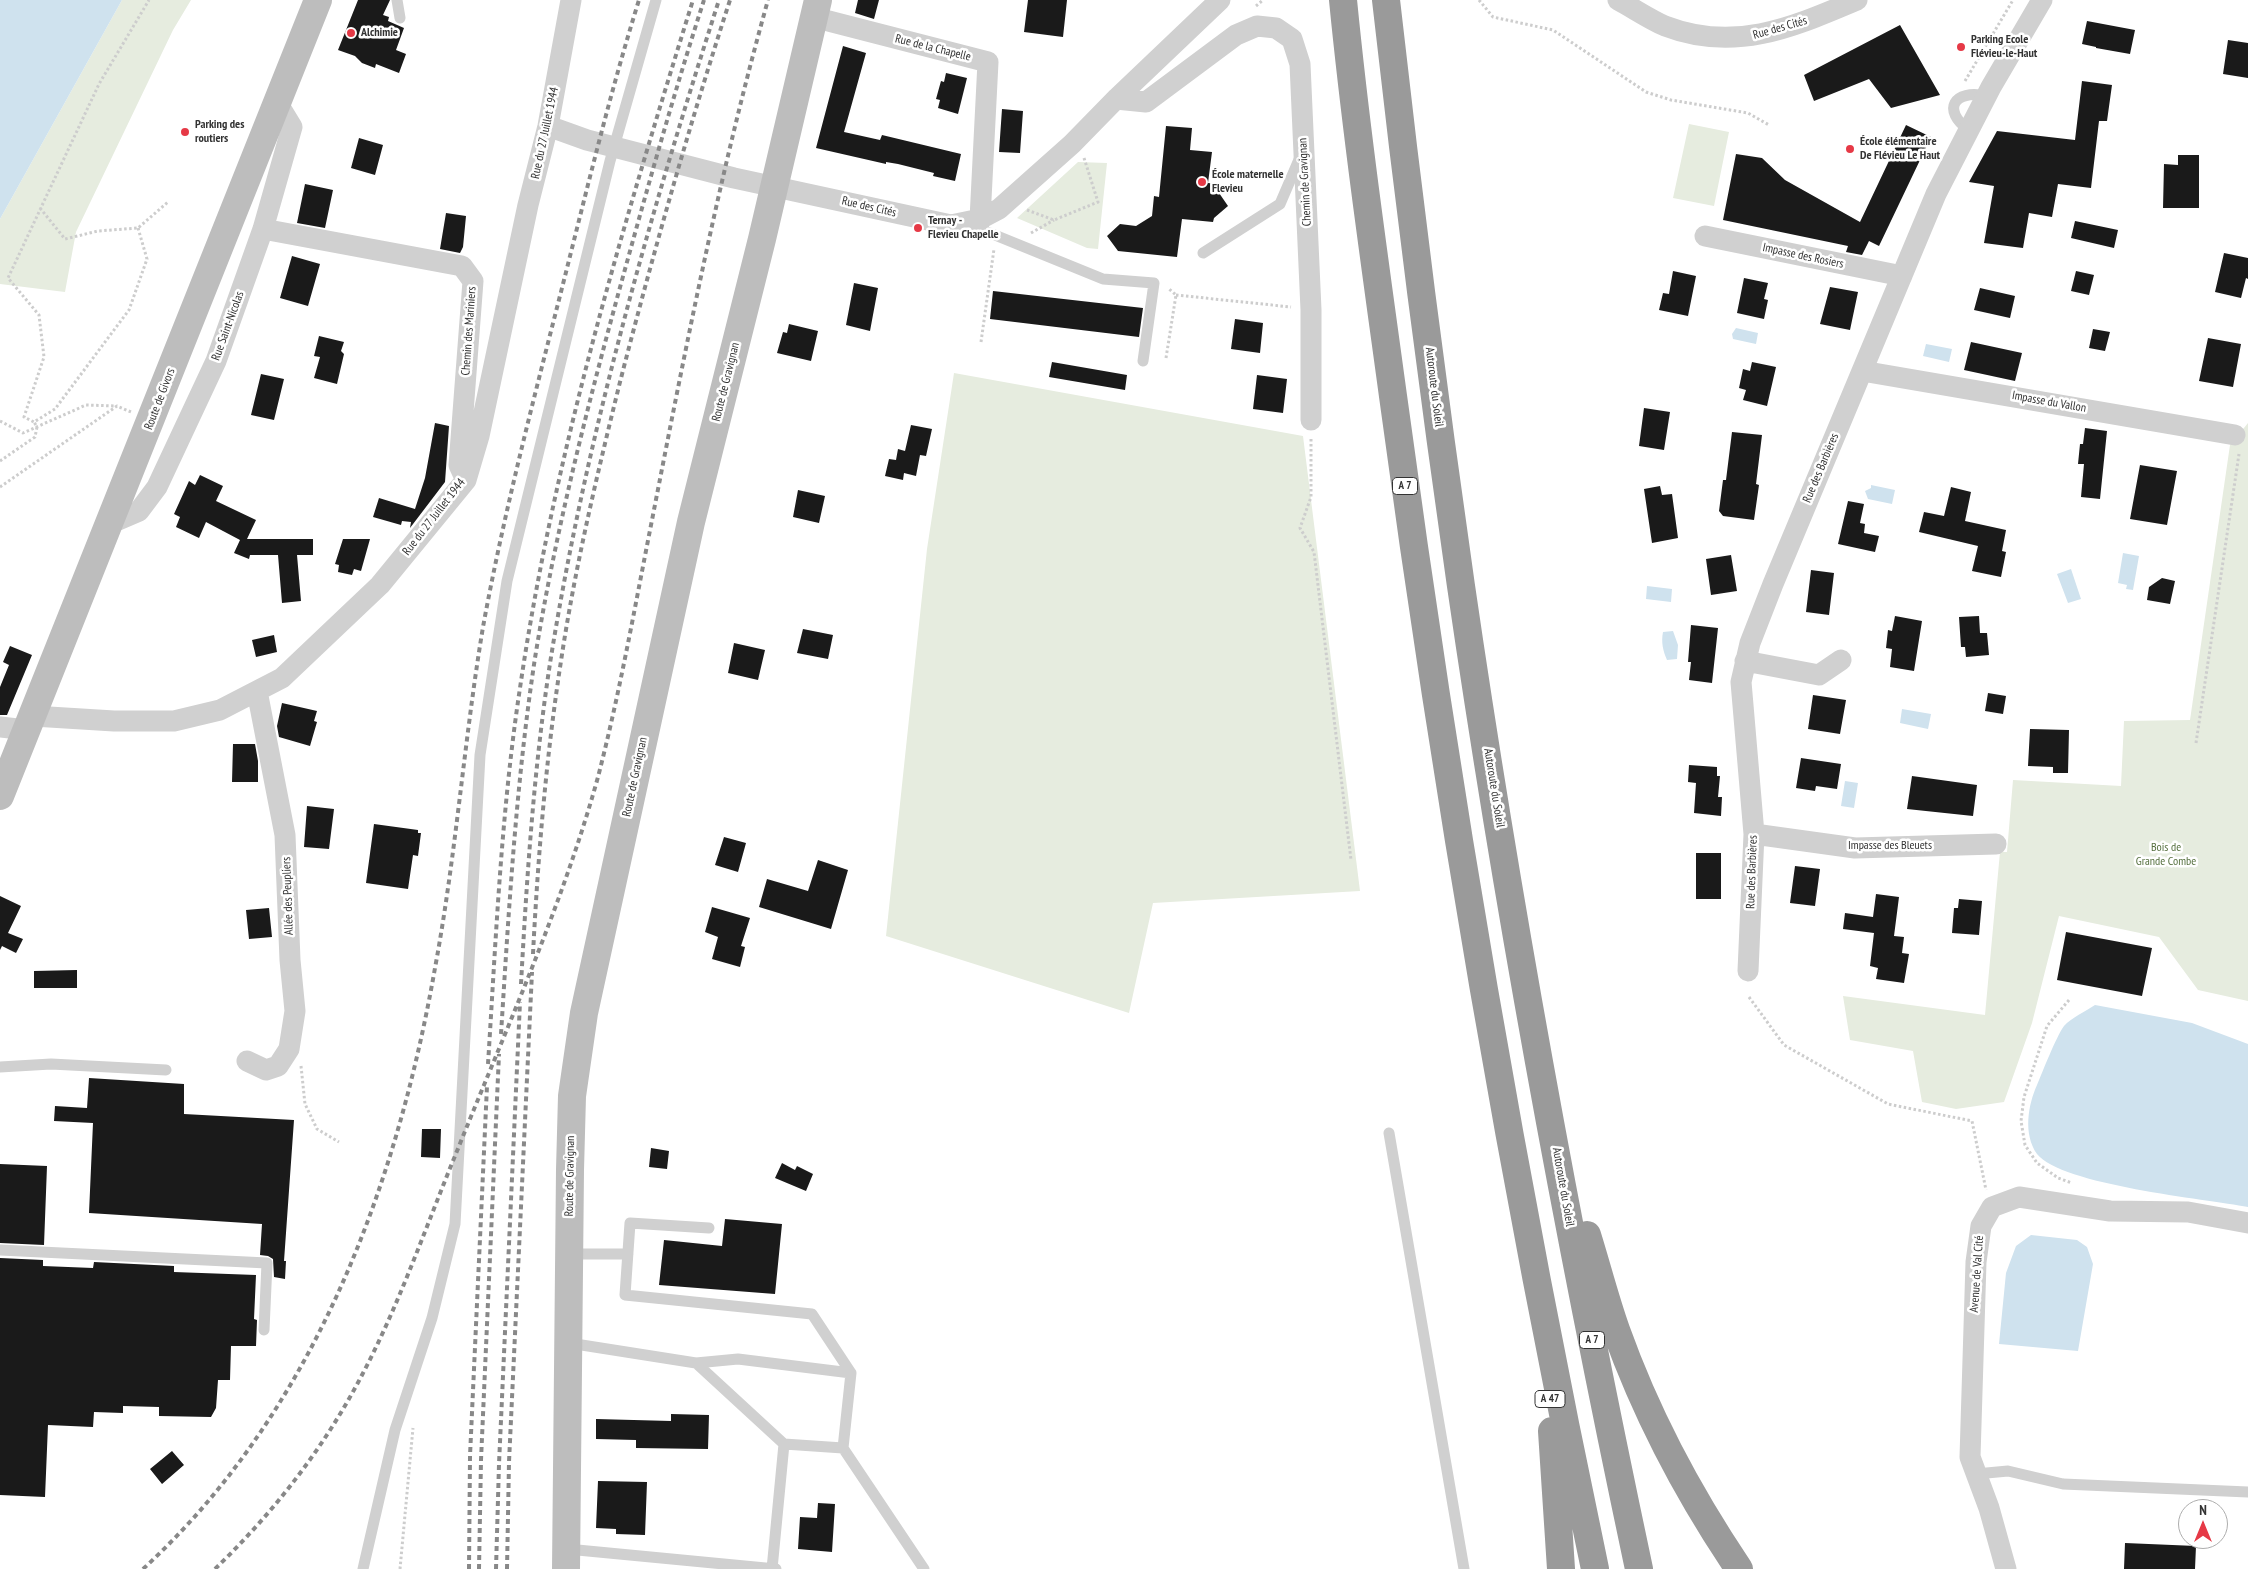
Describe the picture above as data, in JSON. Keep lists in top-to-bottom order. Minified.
{"streets":{"highway":["Autoroute du Soleil","A 7","A 47"],"street":["Rue des Cités","Rue de la Chapelle","Rue du 27 Juillet 1944","Chemin de Gravignan","Impasse des Rosiers","Rue Saint-Nicolas","Chemin des Mariniers","Route de Gravignan","Route de Givors","Impasse du Vallon","Rue des Barbières","Impasse des Bleuets","Allée des Peupliers","Avenue de Val Cité"]},"crossings":[["Rue des Cités","Rue de la Chapelle"],["Rue des Cités","Rue du 27 Juillet 1944"],["Rue des Cités","Chemin de Gravignan"],["Rue des Cités","Route de Gravignan"],["Rue de la Chapelle","Route de Gravignan"],["Rue du 27 Juillet 1944","Chemin des Mariniers"],["Rue du 27 Juillet 1944","Route de Givors"],["Rue du 27 Juillet 1944","Allée des Peupliers"],["Impasse des Rosiers","Rue des Barbières"],["Rue Saint-Nicolas","Chemin des Mariniers"],["Rue Saint-Nicolas","Route de Givors"],["Impasse du Vallon","Rue des Barbières"],["Rue des Barbières","Impasse des Bleuets"],["A 7","A 47"]],"parks":["Bois de Grande Combe"],"places":["Alchimie","Parking Ecole Flévieu-le-Haut","Parking des routiers","École élémentaire De Flévieu Le Haut","École maternelle Flevieu","Ternay - Flevieu Chapelle"],"north":"top"}
